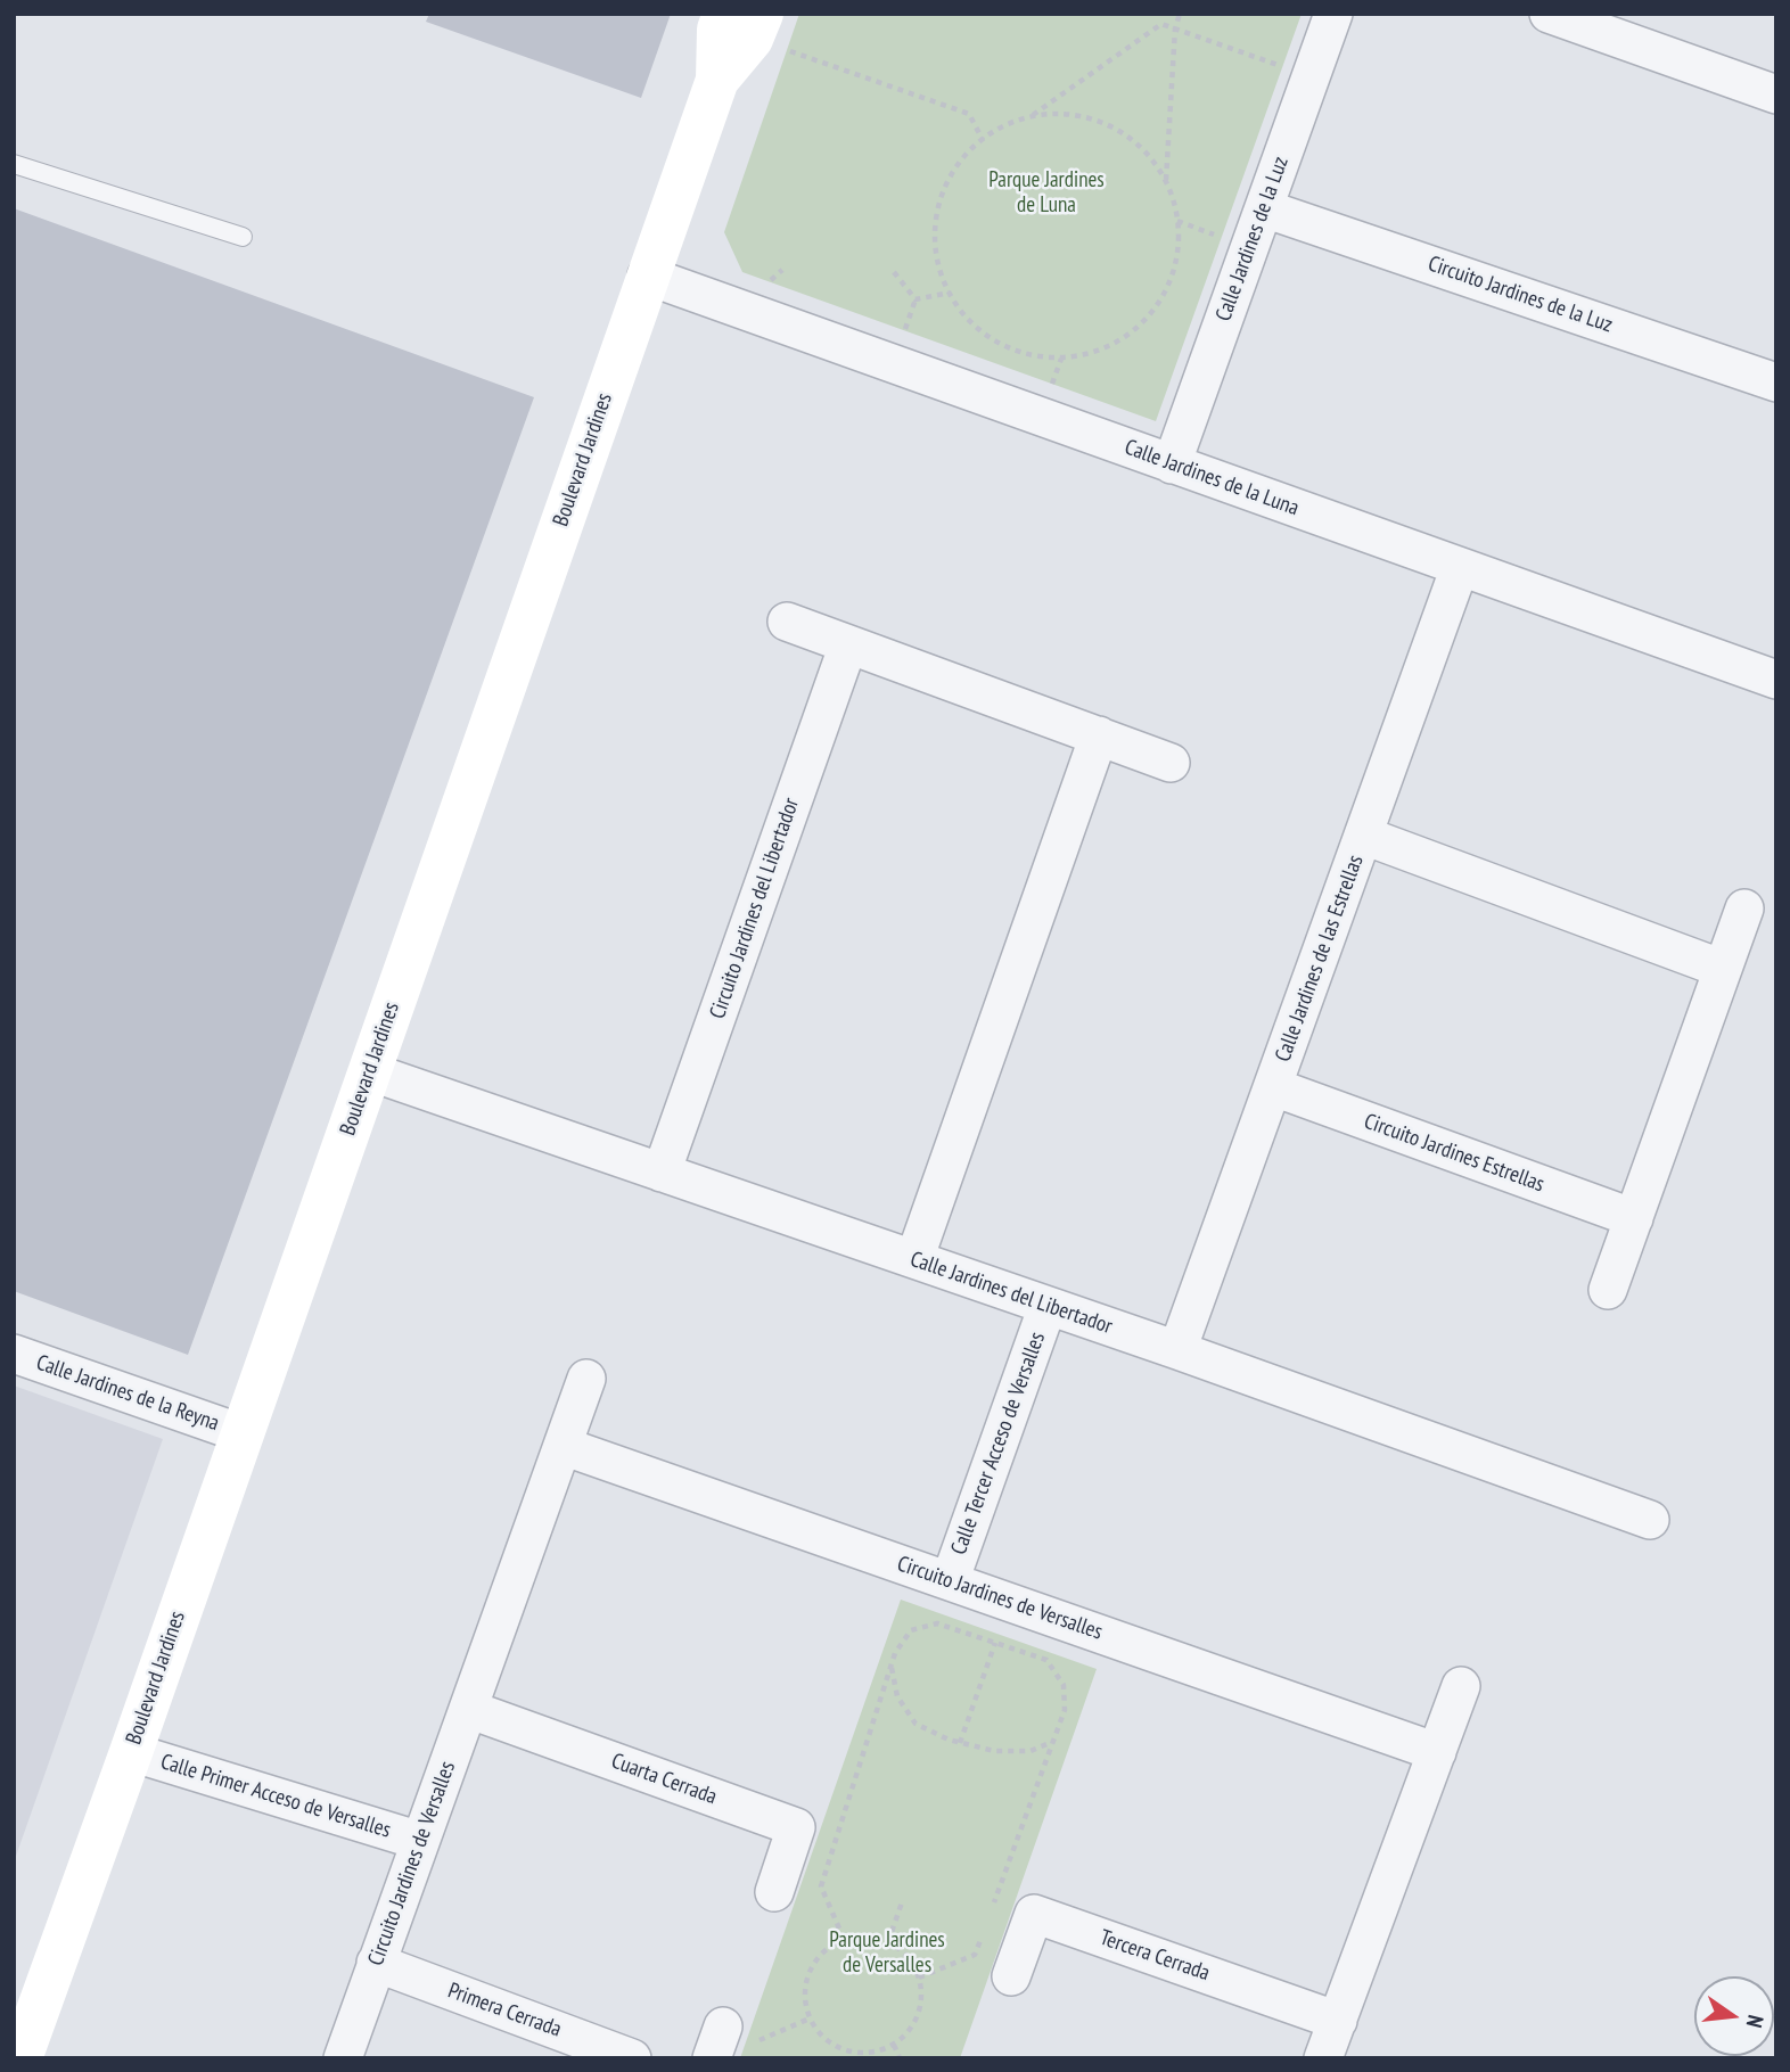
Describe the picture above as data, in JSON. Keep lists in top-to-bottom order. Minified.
{"streets":{"street":["Calle Jardines de la Luz","Circuito Jardines de la Luz","Boulevard Jardines","Calle Jardines de la Luna","Circuito Jardines del Libertador","Calle Jardines de las Estrellas","Circuito Jardines Estrellas","Calle Jardines del Libertador","Calle Jardines de la Reyna","Calle Tercer Acceso de Versalles","Circuito Jardines de Versalles","Cuarta Cerrada","Calle Primer Acceso de Versalles","Tercera Cerrada","Primera Cerrada"]},"crossings":[["Calle Jardines de la Luz","Circuito Jardines de la Luz"],["Calle Jardines de la Luz","Calle Jardines de la Luna"],["Boulevard Jardines","Calle Jardines de la Luna"],["Boulevard Jardines","Calle Jardines del Libertador"],["Boulevard Jardines","Calle Jardines de la Reyna"],["Boulevard Jardines","Calle Primer Acceso de Versalles"],["Calle Jardines de la Luna","Calle Jardines de las Estrellas"],["Circuito Jardines del Libertador","Calle Jardines del Libertador"],["Calle Jardines de las Estrellas","Circuito Jardines Estrellas"],["Calle Jardines de las Estrellas","Calle Jardines del Libertador"],["Calle Jardines del Libertador","Calle Tercer Acceso de Versalles"],["Calle Tercer Acceso de Versalles","Circuito Jardines de Versalles"],["Circuito Jardines de Versalles","Cuarta Cerrada"],["Circuito Jardines de Versalles","Calle Primer Acceso de Versalles"],["Circuito Jardines de Versalles","Primera Cerrada"]],"parks":["Parque Jardines de Luna","Parque Jardines de Versalles"],"north":"right"}
